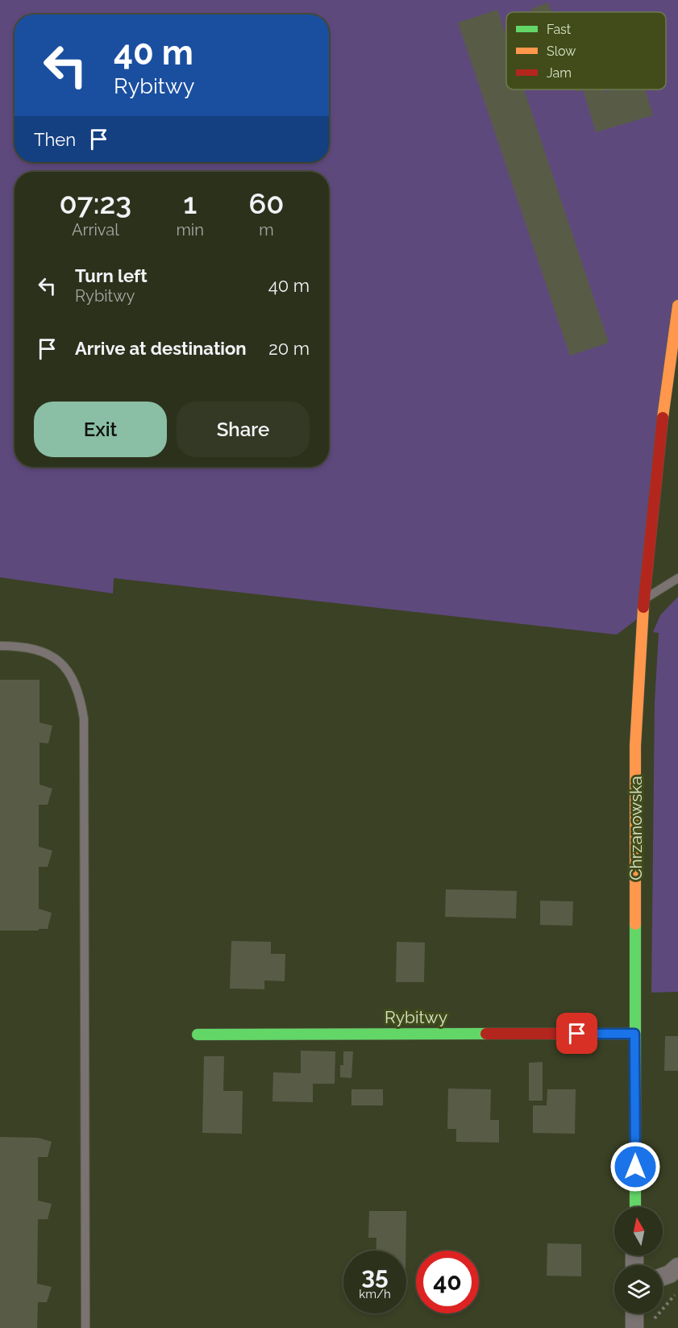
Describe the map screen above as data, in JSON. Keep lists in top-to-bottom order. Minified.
{"streets":{"street":["Chrzanowska","Rybitwy"]},"crossings":[["Chrzanowska","Rybitwy"]],"legend":["Fast","Slow","Jam"],"north":"top","page":{"turn":["40 m","Rybitwy"],"then":"Then","eta":["07:23","Arrival","1","min","60","m"],"list":[{"name":"Turn left","note":"Rybitwy","value":"40 m"},{"name":"Arrive at destination","value":"20 m"}],"buttons":["Exit","Share"],"speed":"35 km/h","limit":"40"}}
